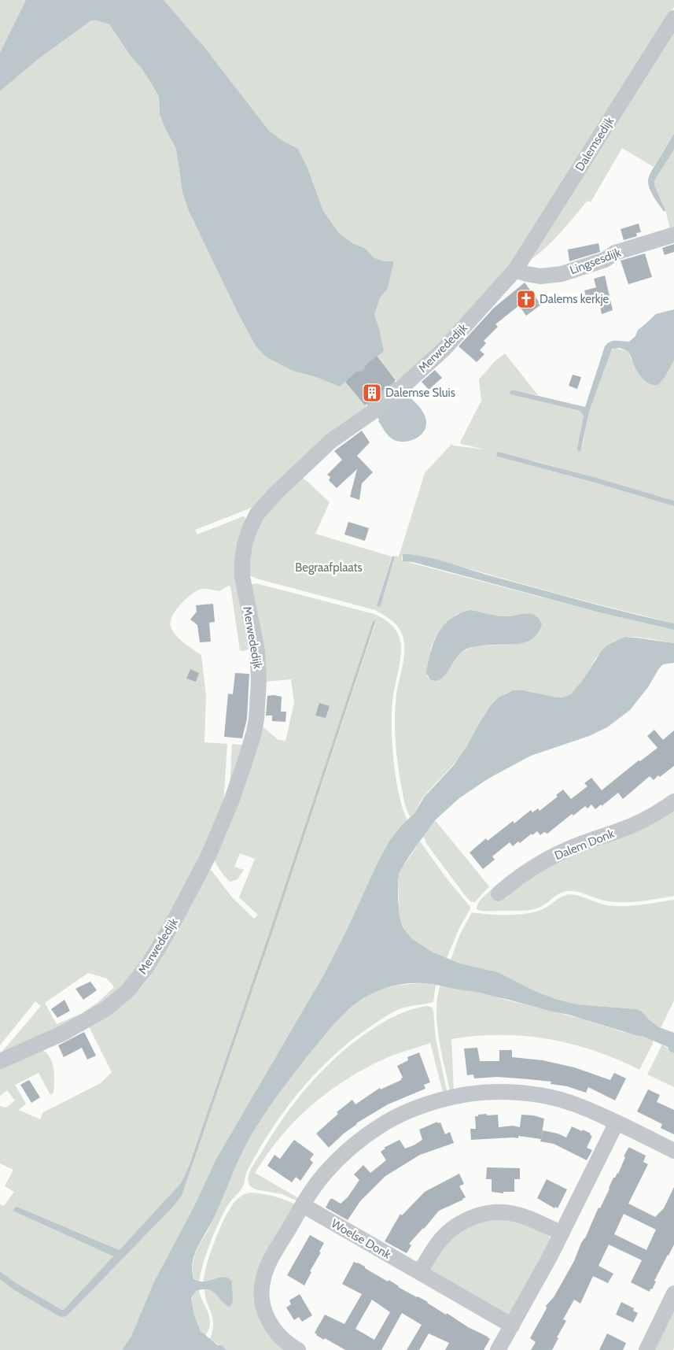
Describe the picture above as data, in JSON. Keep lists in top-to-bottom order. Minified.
{"streets":{"street":["Dalemsedijk","Lingsesdijk","Merwededijk","Dalem Donk","Woelse Donk"]},"crossings":[["Dalemsedijk","Lingsesdijk"],["Dalemsedijk","Merwededijk"],["Lingsesdijk","Merwededijk"]],"parks":["Begraafplaats"],"places":{"church":["Dalems kerkje"],"building":["Dalemse Sluis"]}}
